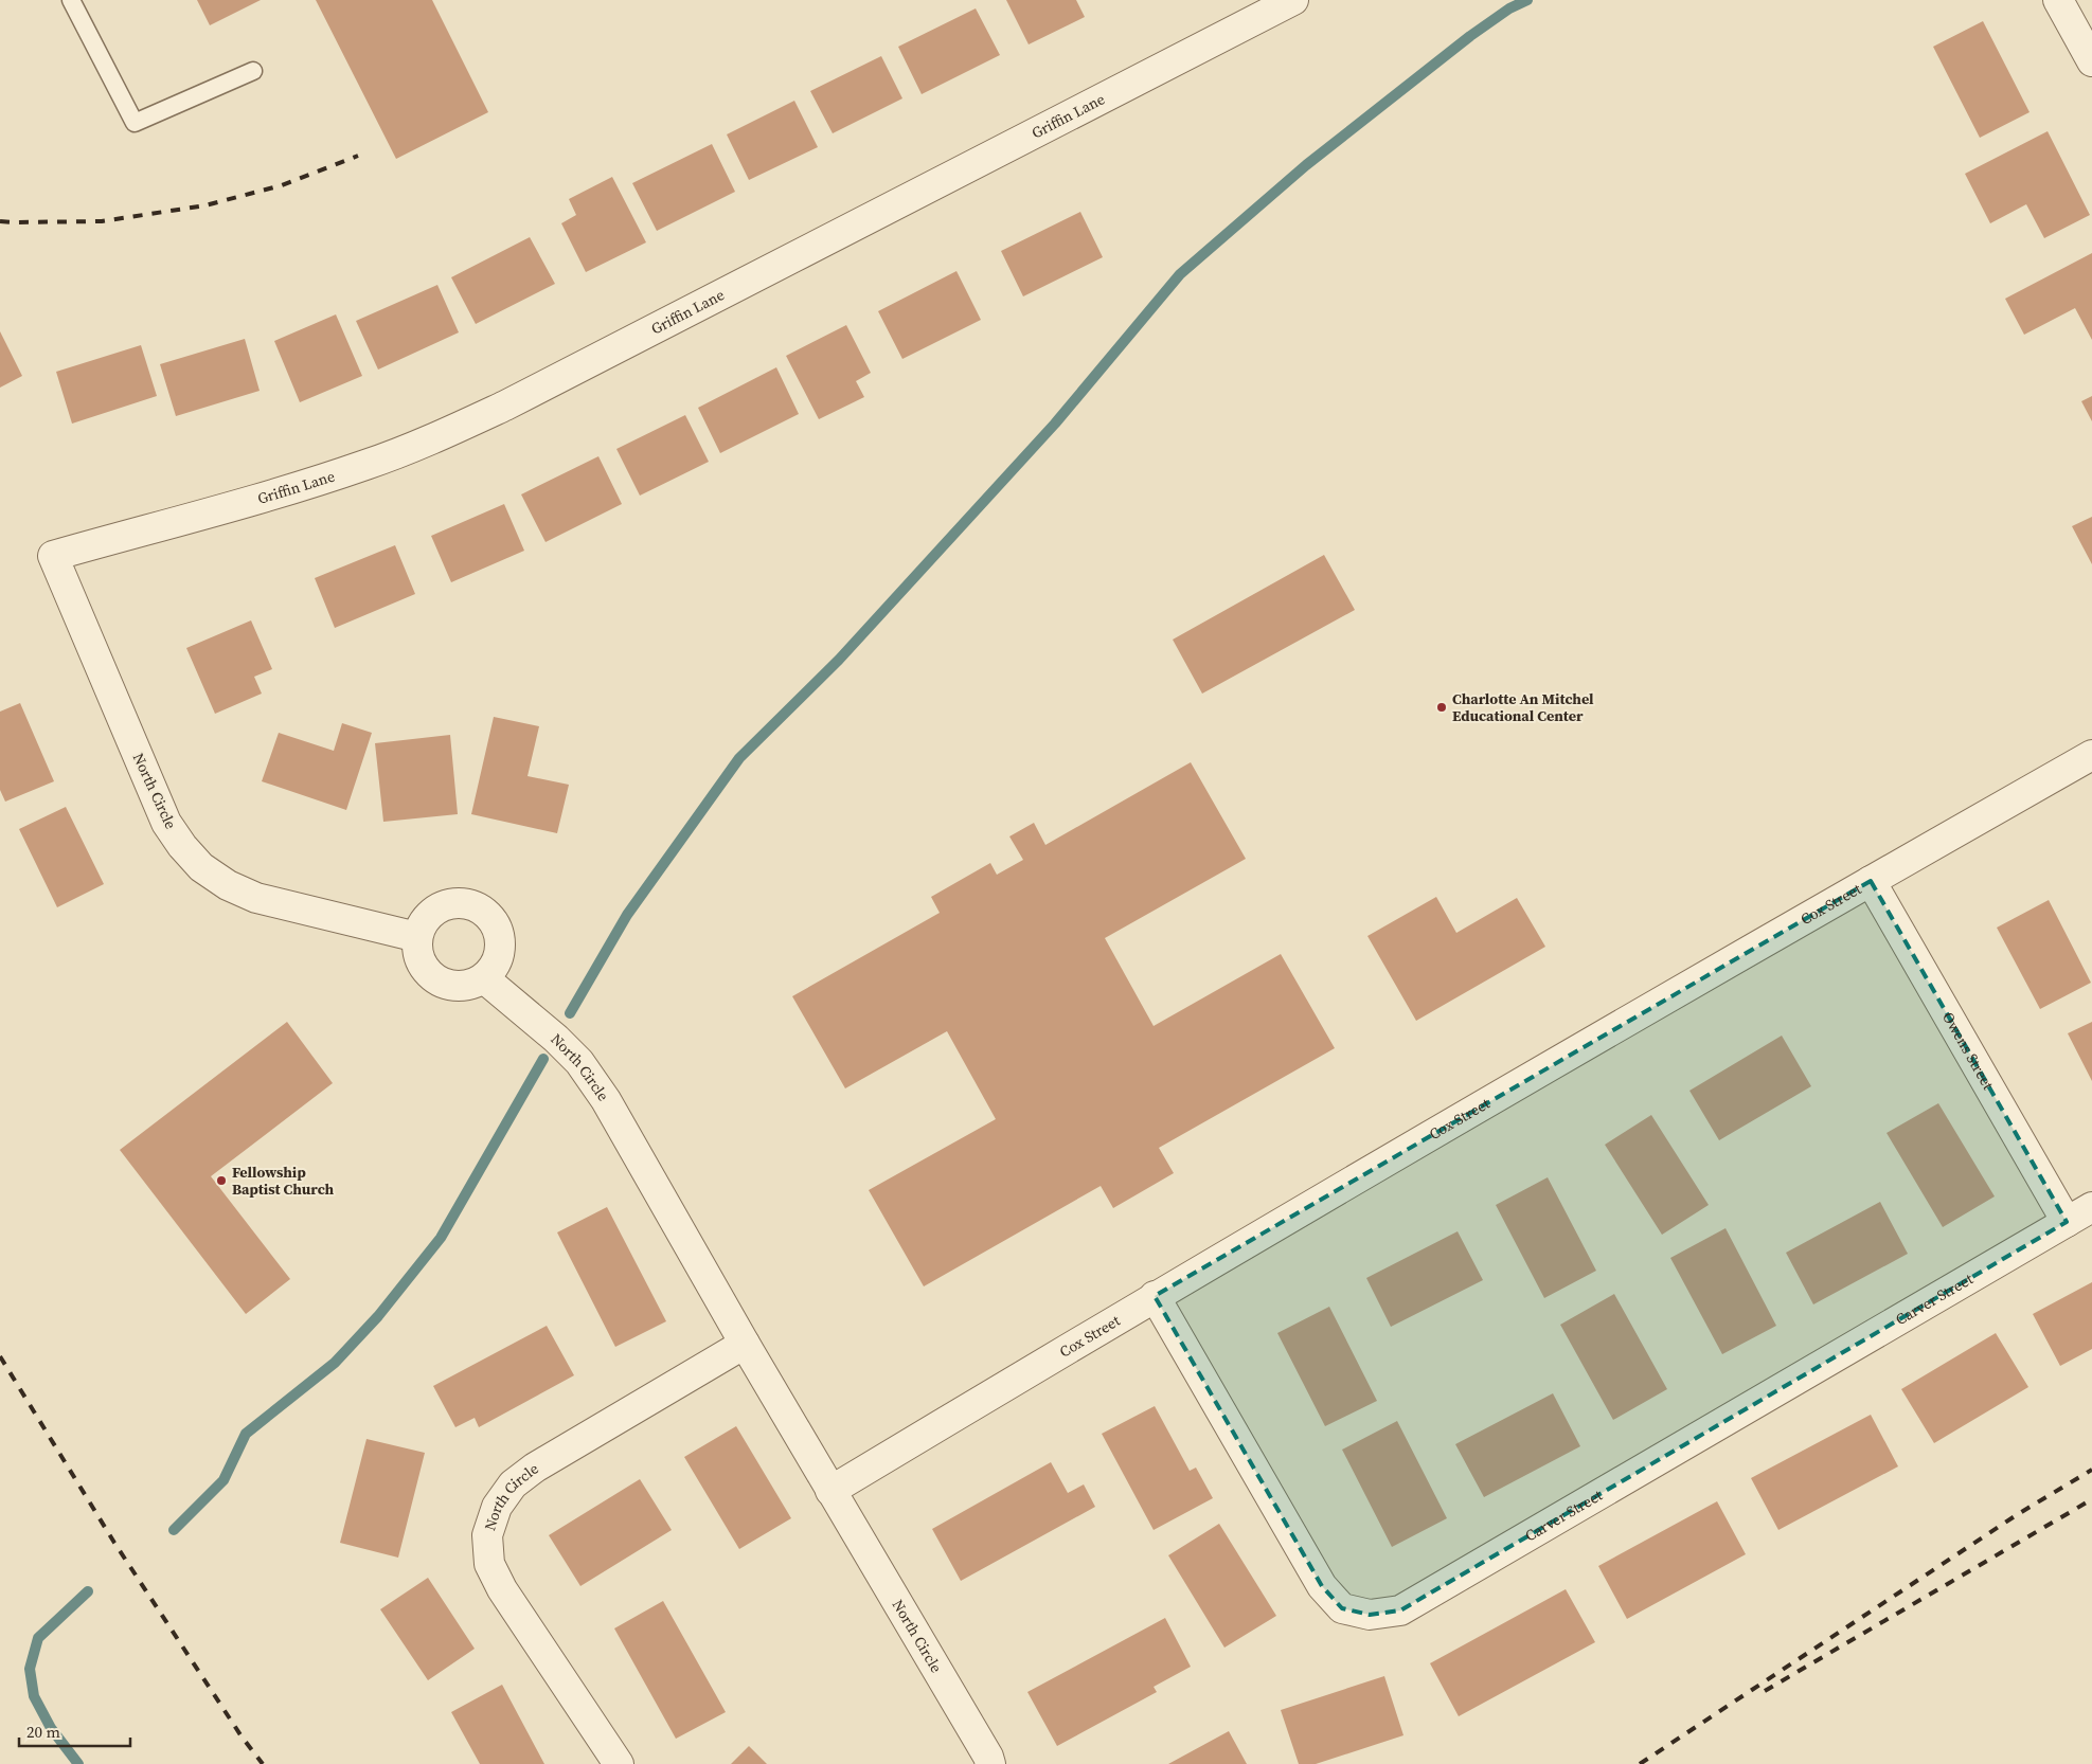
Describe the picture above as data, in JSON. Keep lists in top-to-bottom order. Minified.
{"streets":{"street":["Griffin Lane","North Circle","Cox Street","Owens Street","Carver Street"]},"crossings":[["Griffin Lane","North Circle"],["North Circle","Cox Street"],["Cox Street","Owens Street"],["Cox Street","Carver Street"],["Owens Street","Carver Street"]],"places":["Charlotte An Mitchel Educational Center","Fellowship Baptist Church"],"scale_bar":"20 m"}
